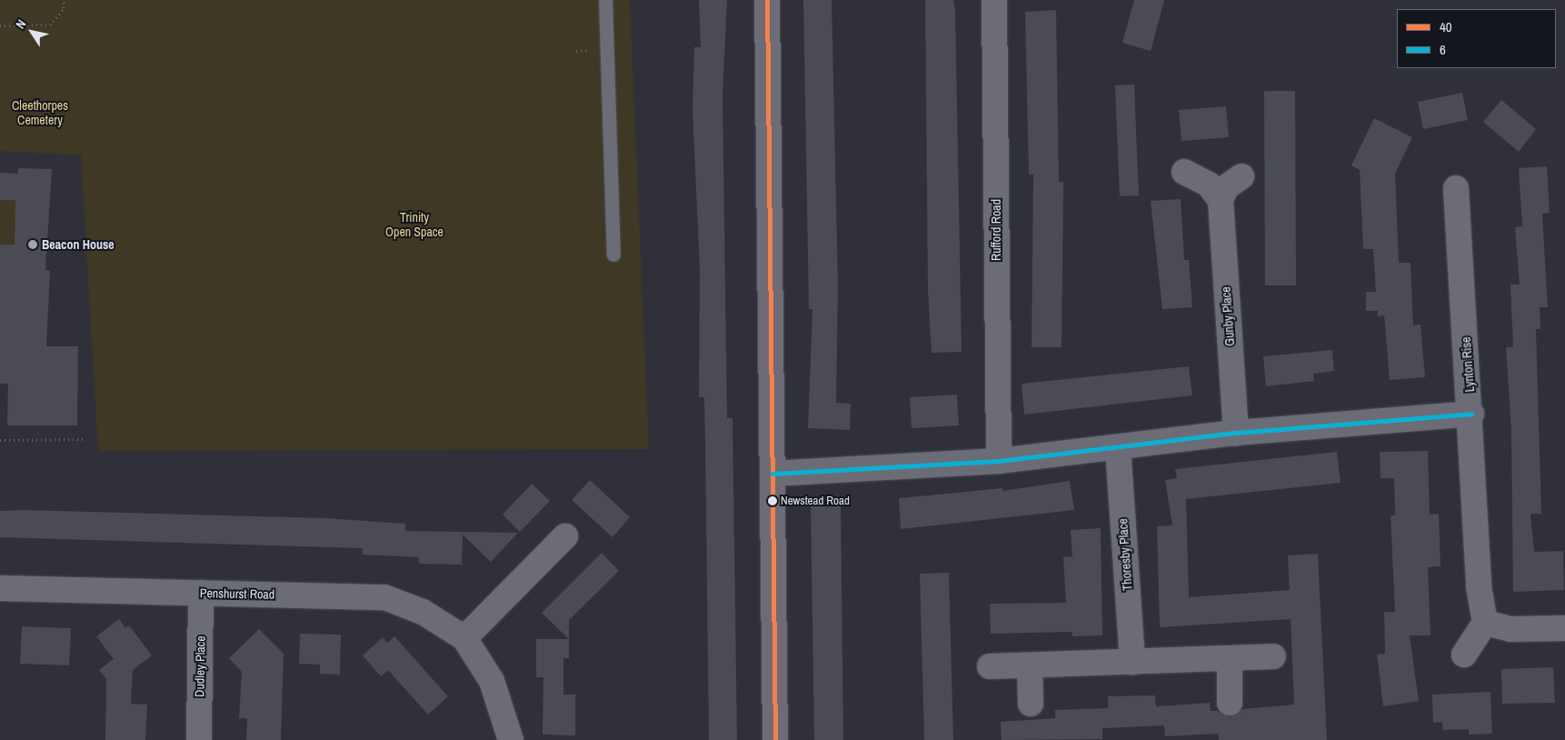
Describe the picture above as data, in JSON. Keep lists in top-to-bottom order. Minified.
{"streets":{"street":["Rufford Road","Gunby Place","Lynton Rise","Thoresby Place","Penshurst Road","Dudley Place"]},"crossings":[["Penshurst Road","Dudley Place"]],"parks":["Cleethorpes Cemetery","Trinity Open Space"],"places":["Beacon House","Newstead Road"],"lines":["transit line 40","transit line 6"],"legend":["40","6"],"north":"top left"}
